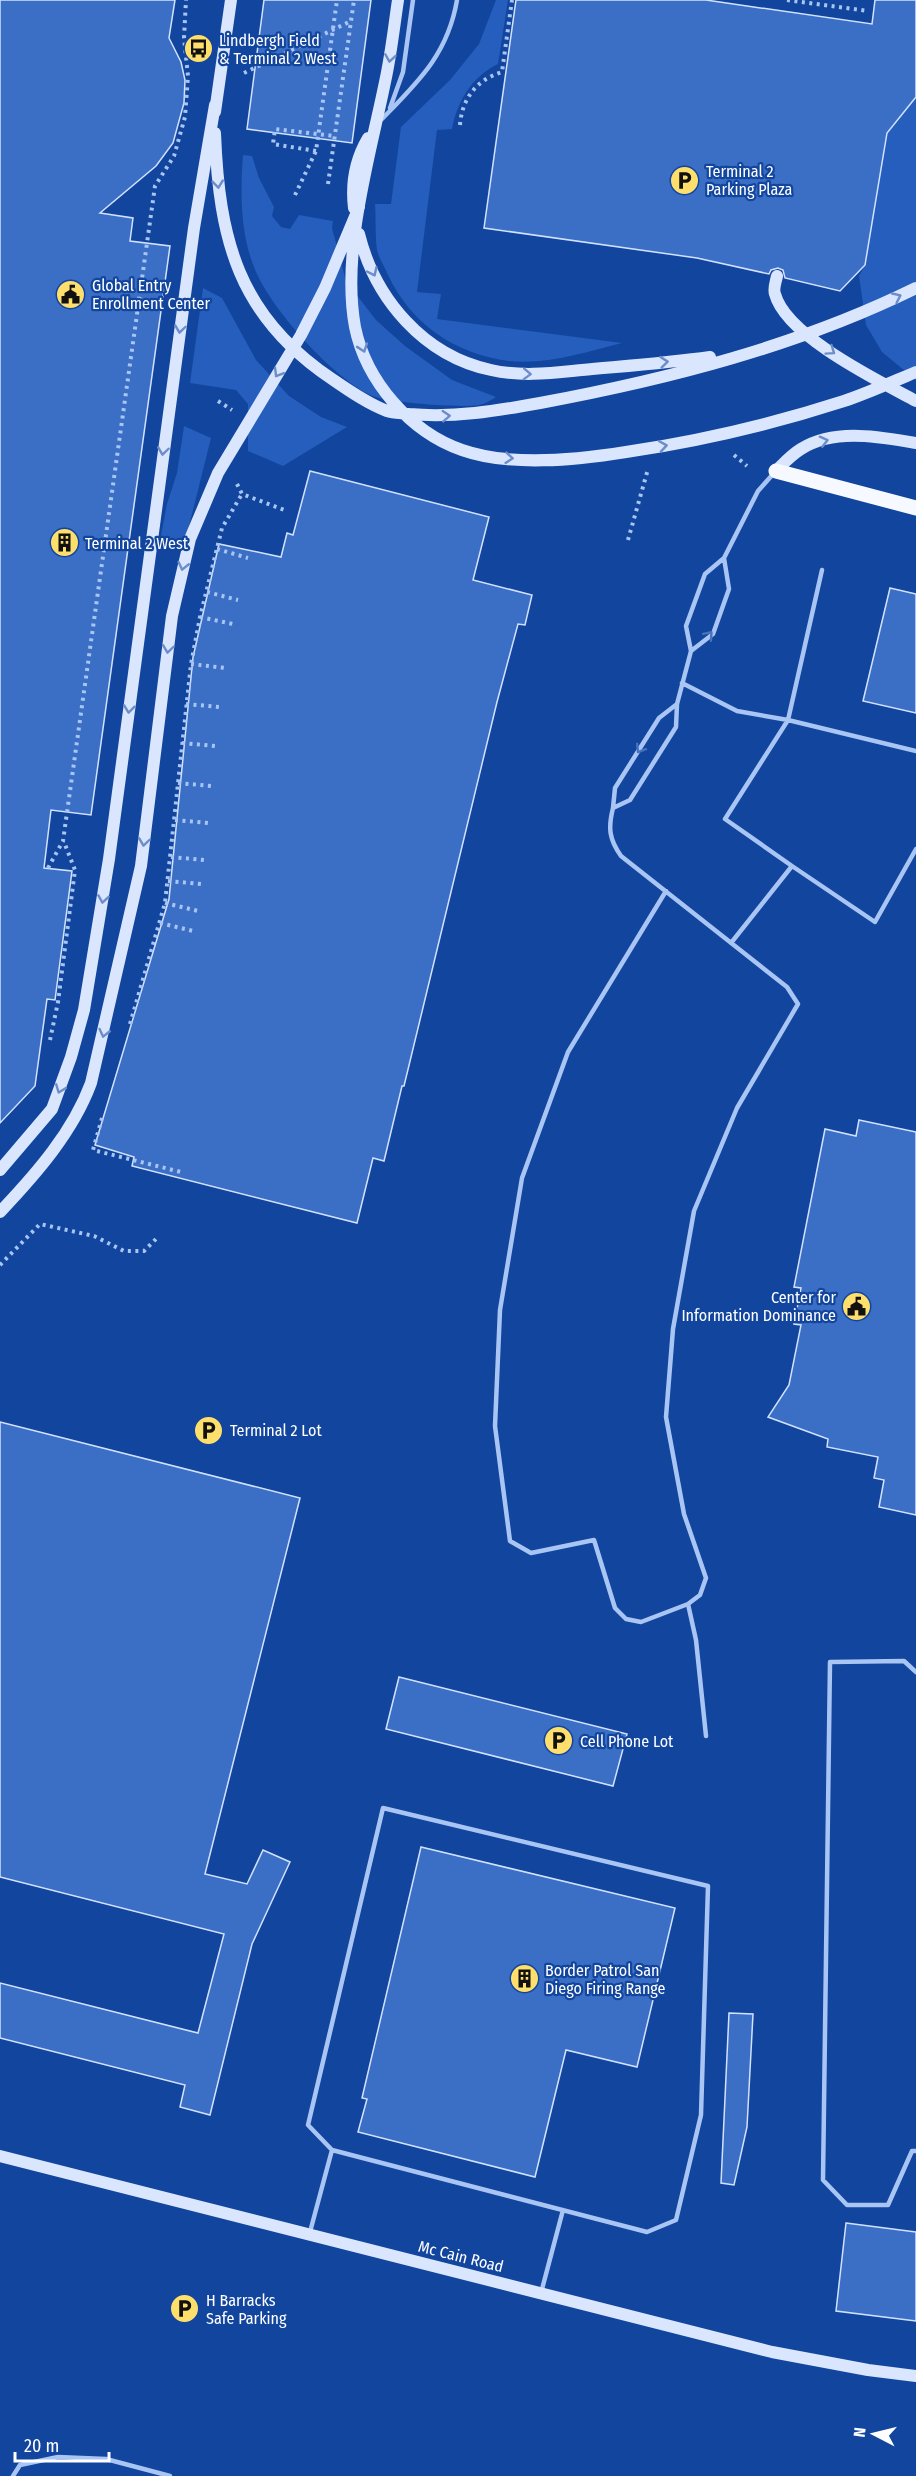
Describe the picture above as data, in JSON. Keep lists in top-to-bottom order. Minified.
{"streets":{"main road":["Mc Cain Road"]},"places":{"bus stop":["Lindbergh Field & Terminal 2 West"],"parking":["Terminal 2 Parking Plaza","Terminal 2 Lot","Cell Phone Lot","H Barracks Safe Parking"],"public building":["Global Entry Enrollment Center","Center for Information Dominance"],"building":["Terminal 2 West","Border Patrol San Diego Firing Range"]},"scale_bar":"20 m","north":"left"}
